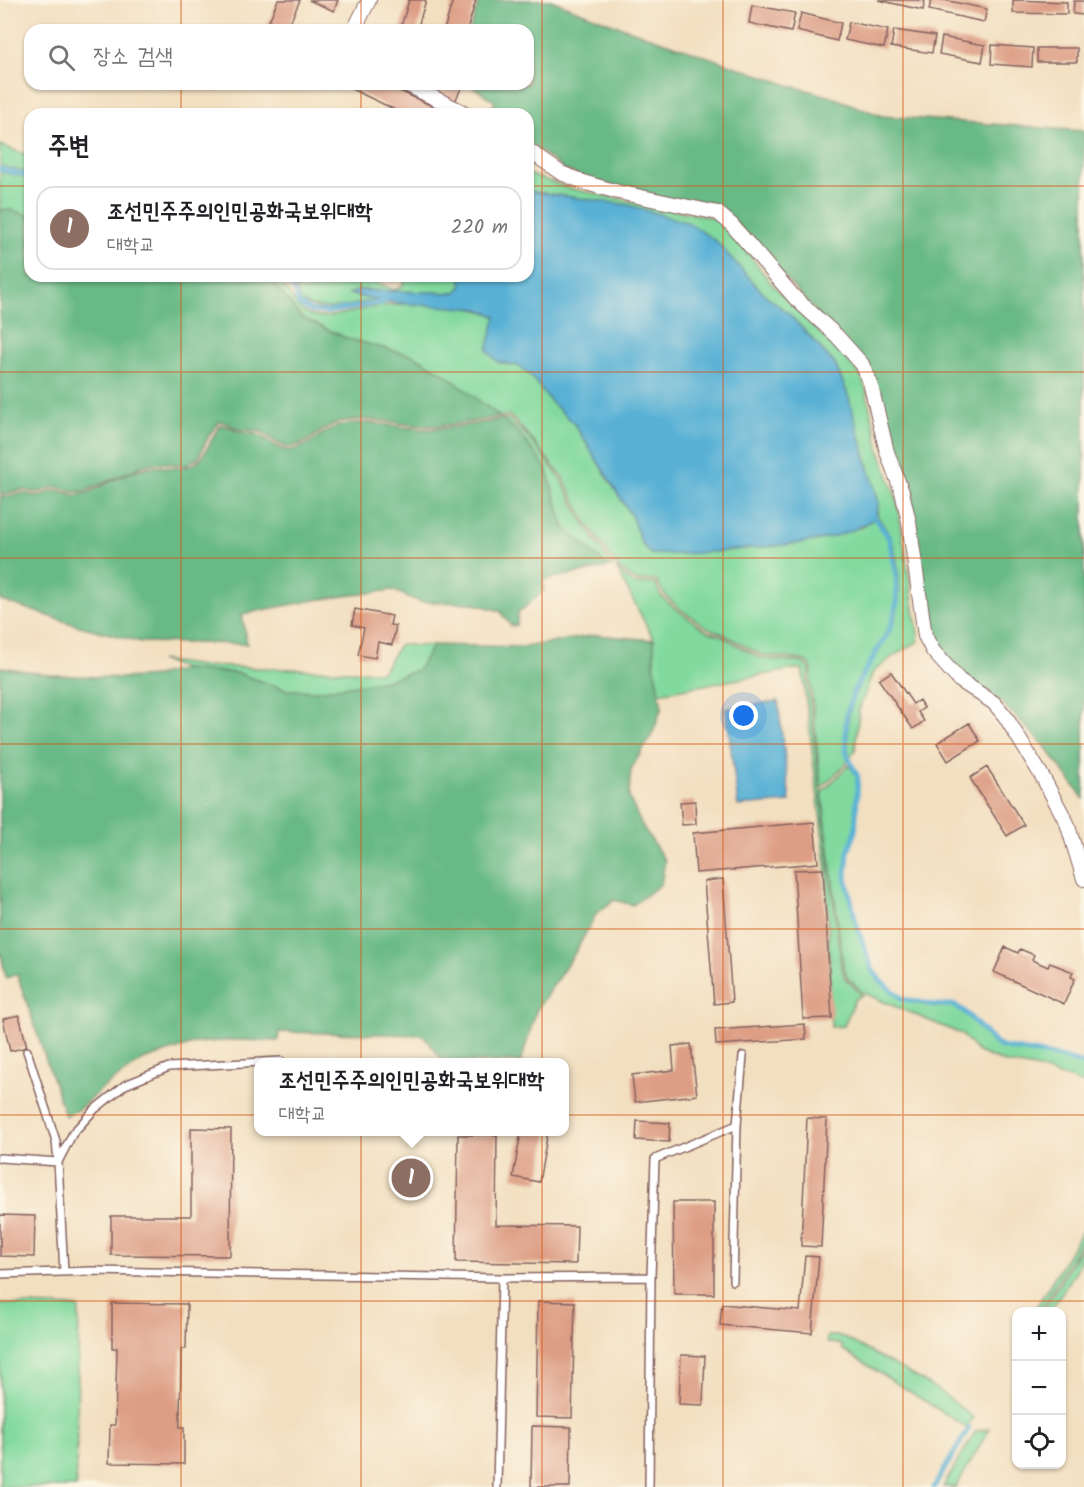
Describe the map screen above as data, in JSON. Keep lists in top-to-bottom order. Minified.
{"page":{"search":"장소 검색","heading":"주변","list":[{"mark":"1","name":"조선민주주의인민공화국보위대학","note":"대학교","value":"220 m"}],"popup":["조선민주주의인민공화국보위대학","대학교"],"pins":"1","map_buttons":["+","−"]}}
